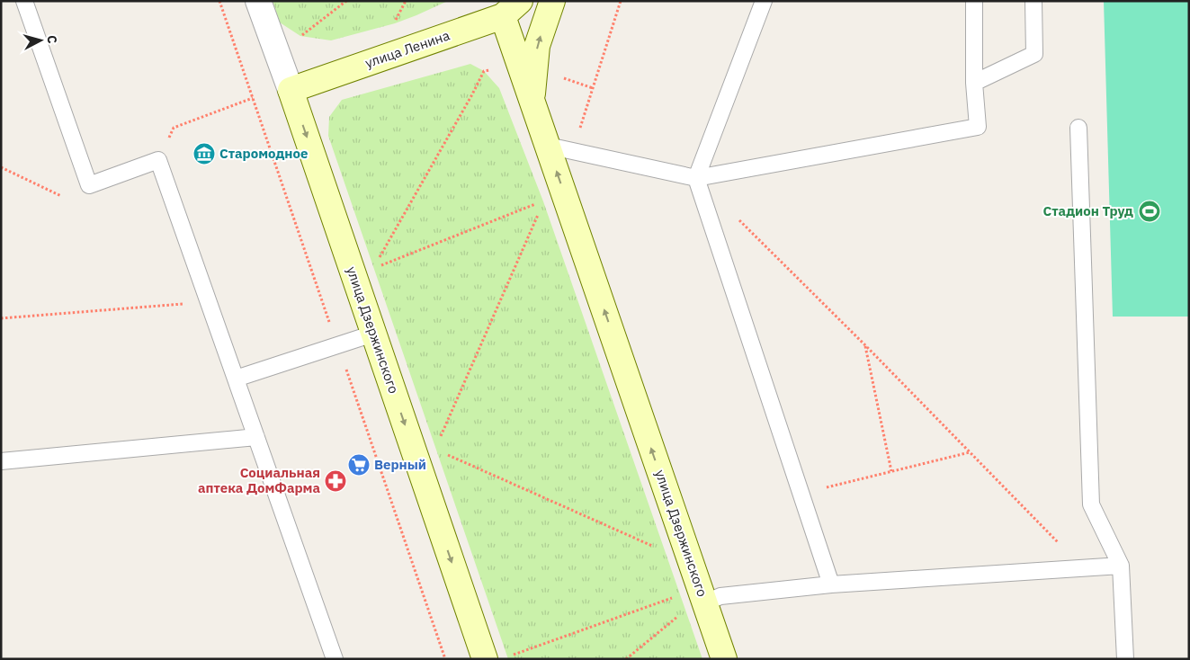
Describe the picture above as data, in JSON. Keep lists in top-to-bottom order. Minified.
{"streets":{"main road":["улица Ленина","улица Дзержинского"]},"crossings":[["улица Ленина","улица Дзержинского"]],"places":{"museum":["Старомодное"],"sports":["Стадион Труд"],"supermarket":["Верный"],"pharmacy":["Социальная аптека ДомФарма"]},"north":"right"}
